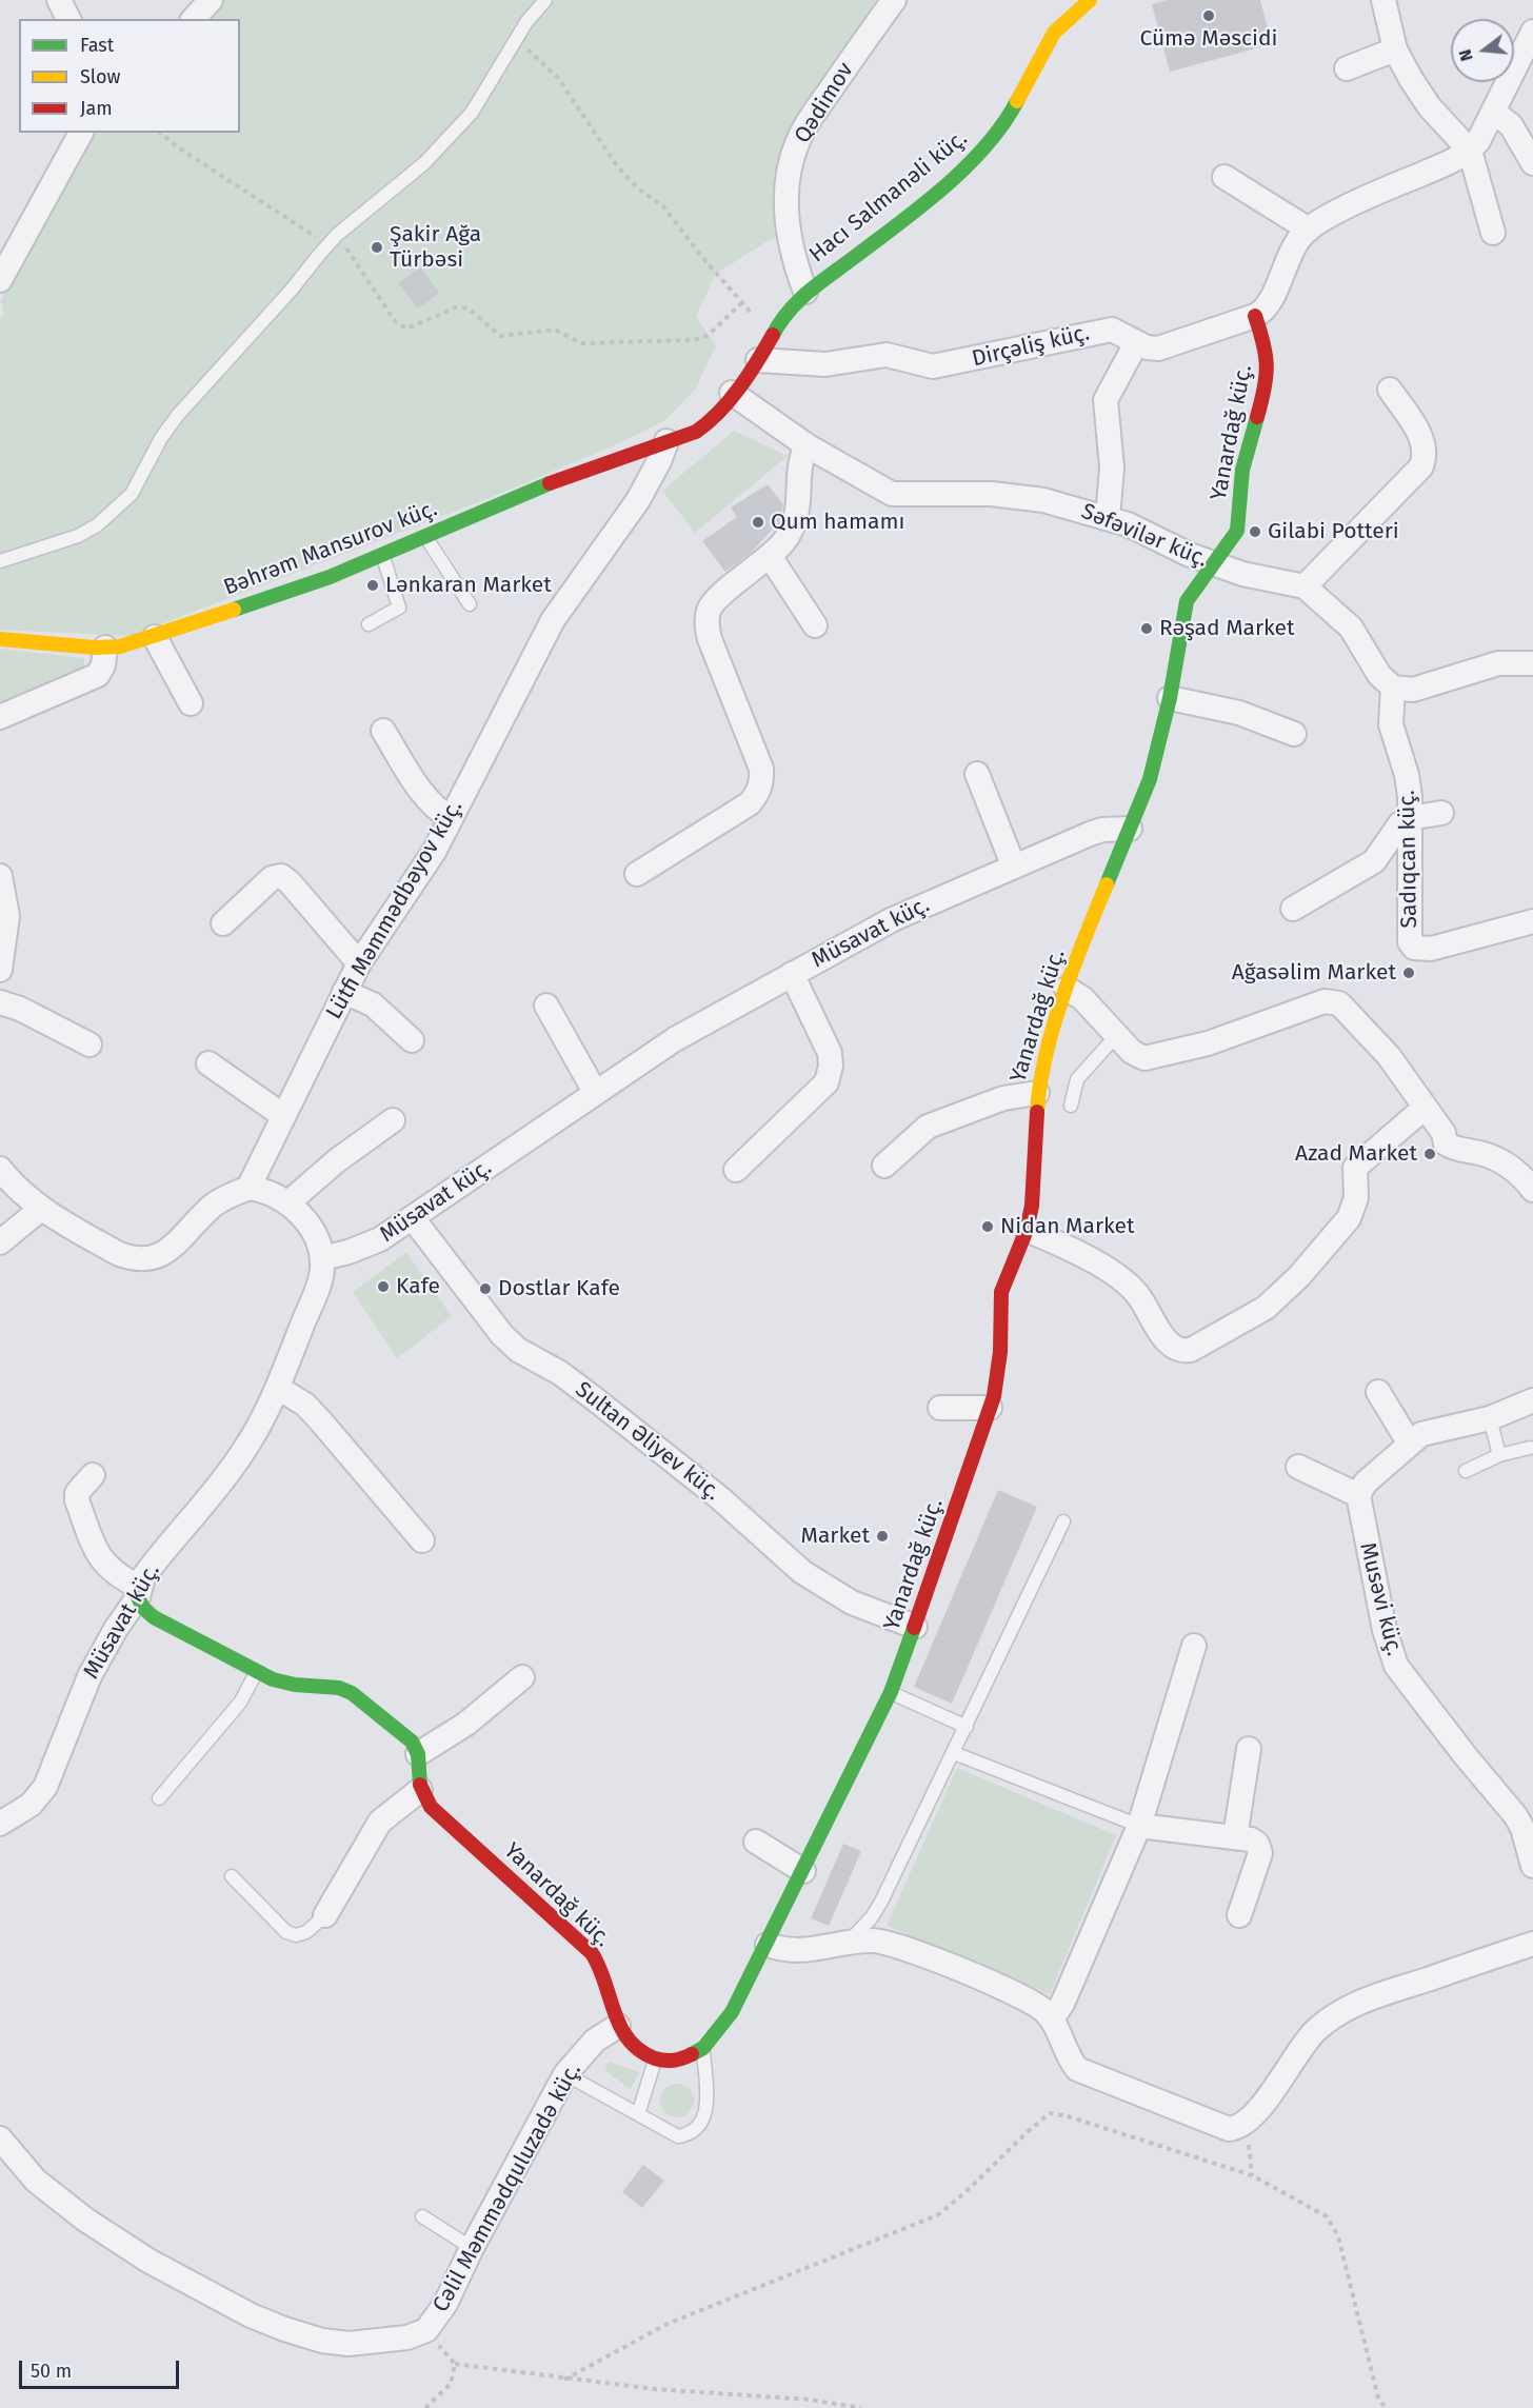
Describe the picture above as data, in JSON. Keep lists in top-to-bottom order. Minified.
{"streets":{"street":["Qədimov","Hacı Salmanəli küç.","Dirçəliş küç.","Yanardağ küç.","Səfəvilər küç.","Bəhrəm Mansurov küç.","Sadıqcan küç.","Lütfi Məmmədbəyov küç.","Müsavat küç.","Sultan Əliyev küç.","Musəvi küç.","Cəlil Məmmədquluzadə küç."]},"crossings":[["Qədimov","Hacı Salmanəli küç."],["Hacı Salmanəli küç.","Dirçəliş küç."],["Hacı Salmanəli küç.","Səfəvilər küç."],["Hacı Salmanəli küç.","Bəhrəm Mansurov küç."],["Dirçəliş küç.","Yanardağ küç."],["Yanardağ küç.","Səfəvilər küç."],["Yanardağ küç.","Müsavat küç."],["Yanardağ küç.","Sultan Əliyev küç."],["Yanardağ küç.","Cəlil Məmmədquluzadə küç."],["Səfəvilər küç.","Bəhrəm Mansurov küç."],["Bəhrəm Mansurov küç.","Lütfi Məmmədbəyov küç."],["Müsavat küç.","Sultan Əliyev küç."]],"places":["Cümə Məscidi","Şakir Ağa Türbəsi","Qum hamamı","Gilabi Potteri","Lənkaran Market","Rəşad Market","Ağasəlim Market","Azad Market","Nidan Market","Kafe","Dostlar Kafe","Market"],"legend":["Fast","Slow","Jam"],"scale_bar":"50 m","north":"left"}
